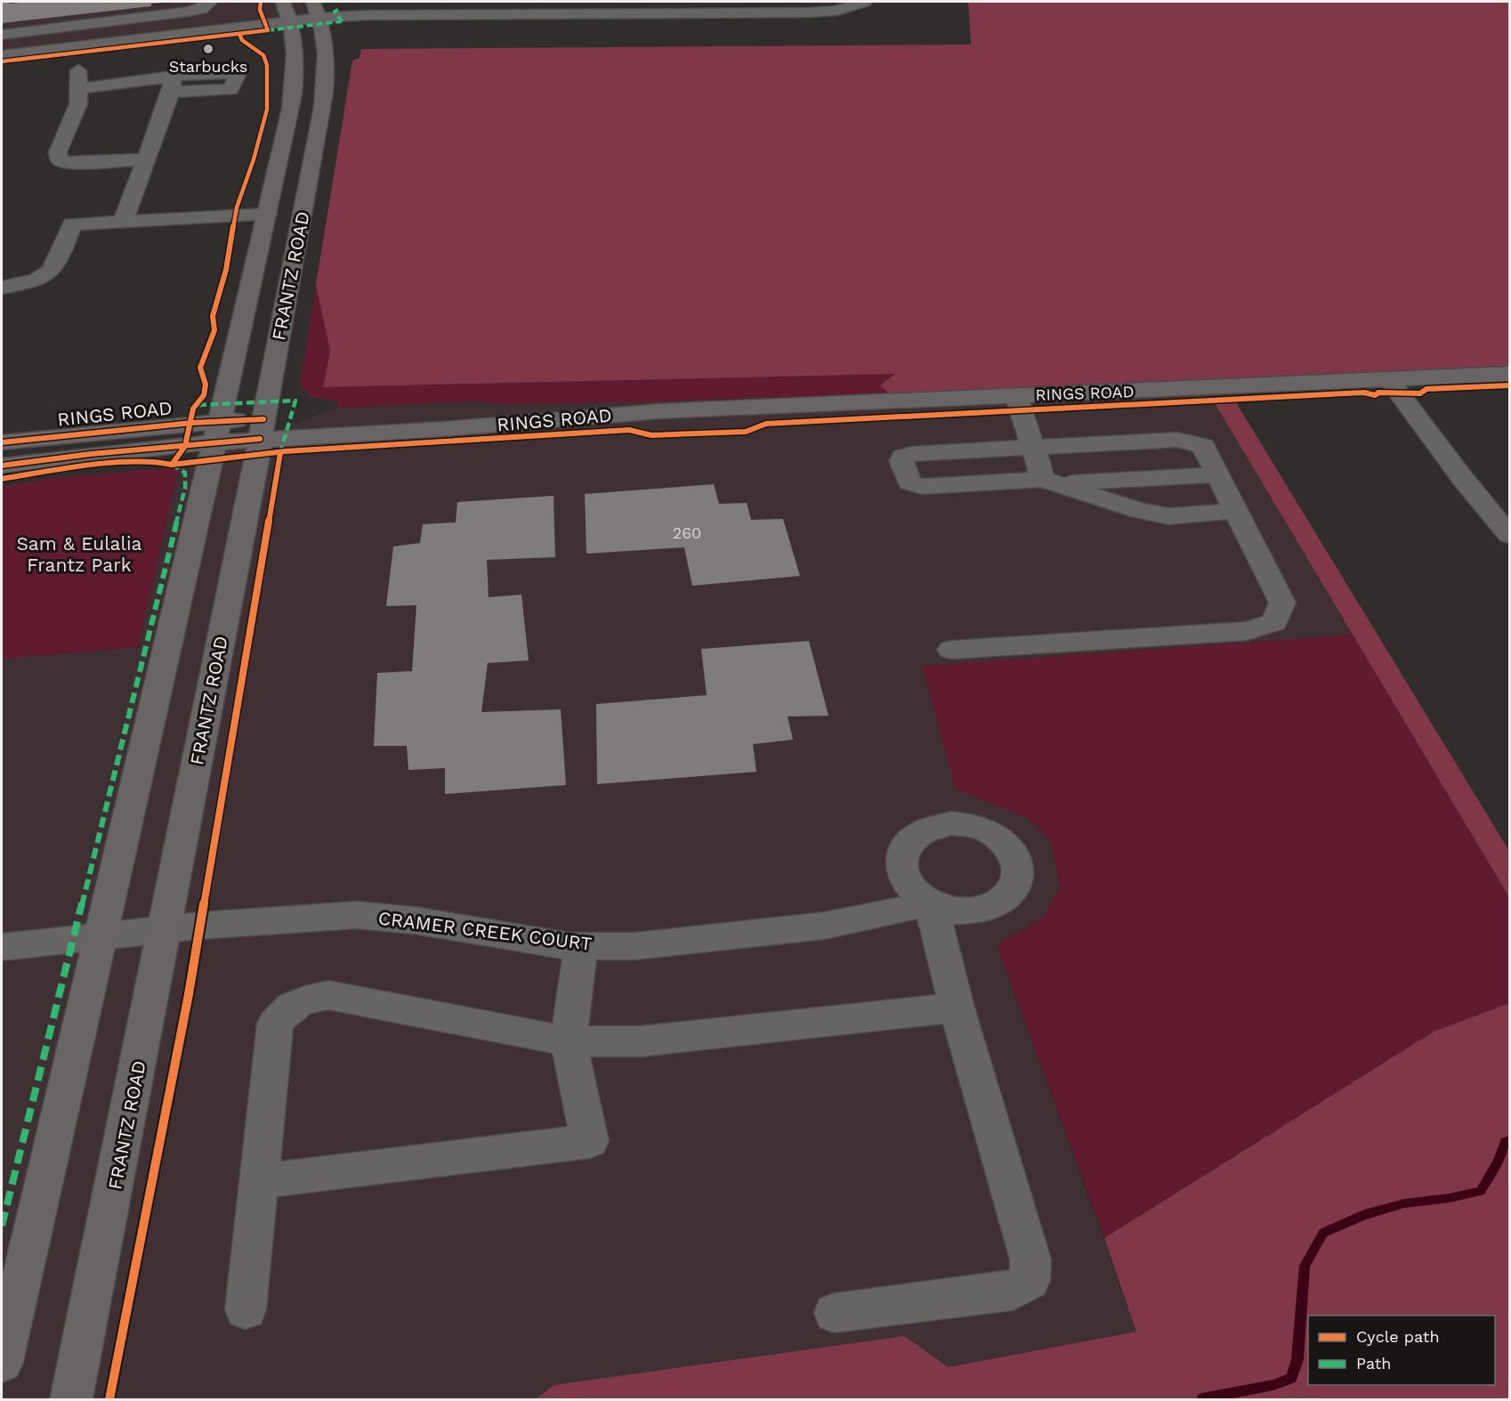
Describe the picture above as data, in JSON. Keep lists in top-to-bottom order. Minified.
{"streets":{"main road":["FRANTZ ROAD","RINGS ROAD"],"street":["CRAMER CREEK COURT"]},"crossings":[["FRANTZ ROAD","RINGS ROAD"],["FRANTZ ROAD","CRAMER CREEK COURT"]],"parks":["Sam & Eulalia Frantz Park"],"places":["Starbucks"],"house_numbers":["260"],"legend":["Cycle path","Path"]}
